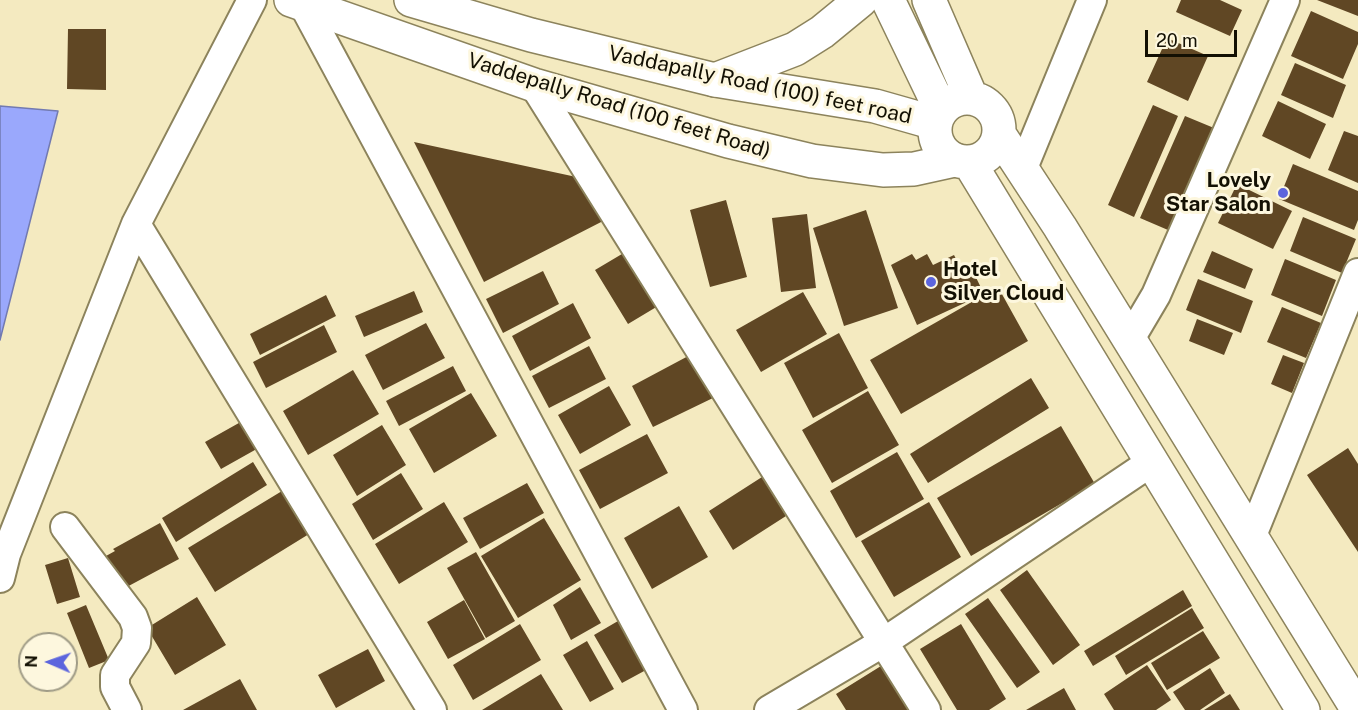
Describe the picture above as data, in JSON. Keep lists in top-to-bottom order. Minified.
{"streets":{"main road":["Vaddapally Road (100) feet road","Vaddepally Road (100 feet Road)"]},"crossings":[["Vaddapally Road (100) feet road","Vaddepally Road (100 feet Road)"]],"places":["Lovely Star Salon","Hotel Silver Cloud"],"scale_bar":"20 m","north":"left"}
